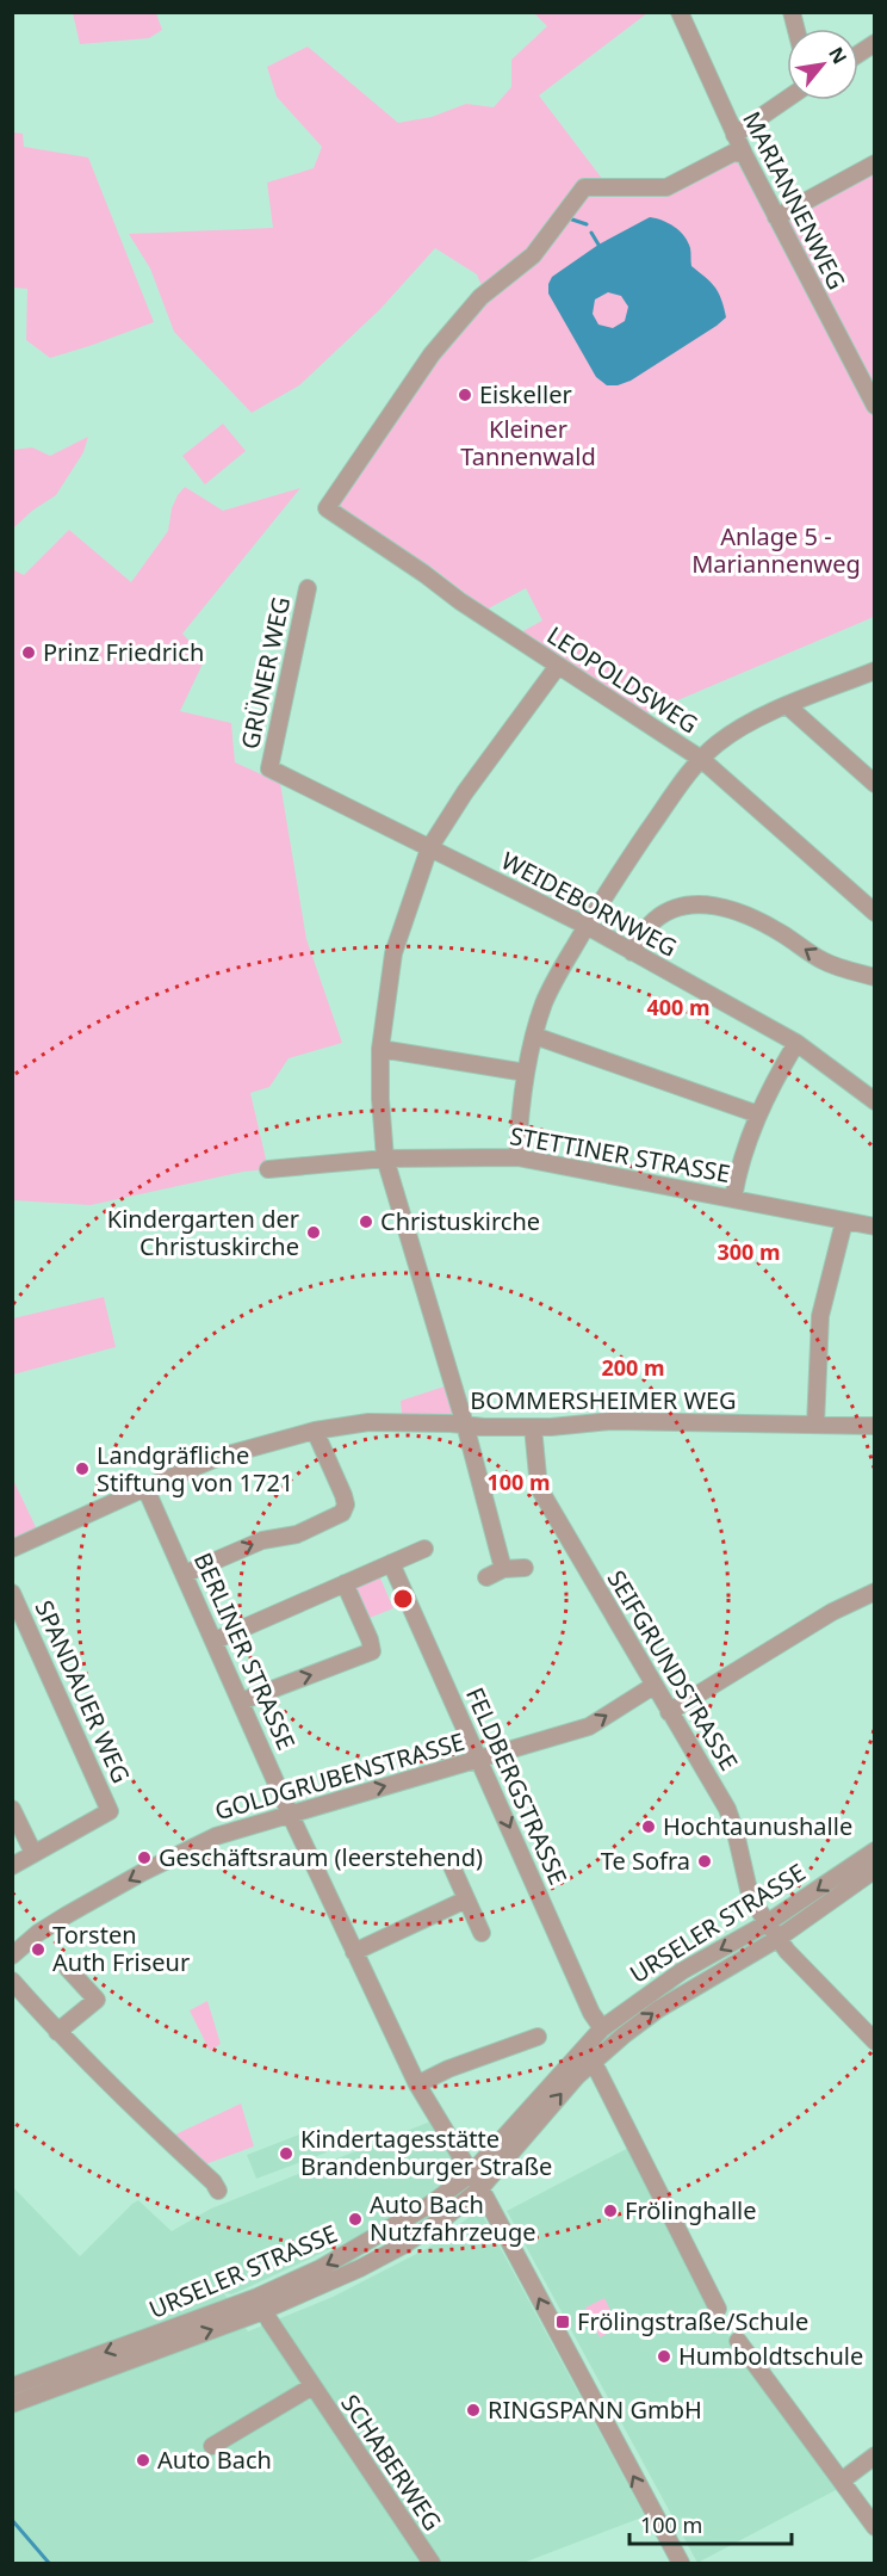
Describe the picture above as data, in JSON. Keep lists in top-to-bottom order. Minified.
{"streets":{"street":["MARIANNENWEG","GRÜNER WEG","LEOPOLDSWEG","WEIDEBORNWEG","STETTINER STRASSE","BOMMERSHEIMER WEG","BERLINER STRASSE","SEIFGRUNDSTRASSE","SPANDAUER WEG","GOLDGRUBENSTRASSE","FELDBERGSTRASSE","URSELER STRASSE","SCHABERWEG"]},"crossings":[["MARIANNENWEG","LEOPOLDSWEG"],["GRÜNER WEG","WEIDEBORNWEG"],["BOMMERSHEIMER WEG","BERLINER STRASSE"],["BOMMERSHEIMER WEG","SEIFGRUNDSTRASSE"],["BERLINER STRASSE","GOLDGRUBENSTRASSE"],["BERLINER STRASSE","URSELER STRASSE"],["SEIFGRUNDSTRASSE","GOLDGRUBENSTRASSE"],["SEIFGRUNDSTRASSE","URSELER STRASSE"],["GOLDGRUBENSTRASSE","FELDBERGSTRASSE"],["FELDBERGSTRASSE","URSELER STRASSE"],["URSELER STRASSE","SCHABERWEG"]],"one_way":["BERLINER STRASSE","FELDBERGSTRASSE"],"parks":["Kleiner Tannenwald","Anlage 5 - Mariannenweg"],"places":{"other":["Eiskeller","Prinz Friedrich","Christuskirche","Kindergarten der Christuskirche","Landgräfliche Stiftung von 1721","Hochtaunushalle","Geschäftsraum (leerstehend)","Te Sofra","Torsten Auth Friseur","Kindertagesstätte Brandenburger Straße","Frölinghalle","Auto Bach Nutzfahrzeuge","Humboldtschule","RINGSPANN GmbH","Auto Bach"],"transit":["Frölingstraße/Schule"]},"scale_bar":"100 m","north":"top right","rings":["400 m","300 m","200 m","100 m"]}
